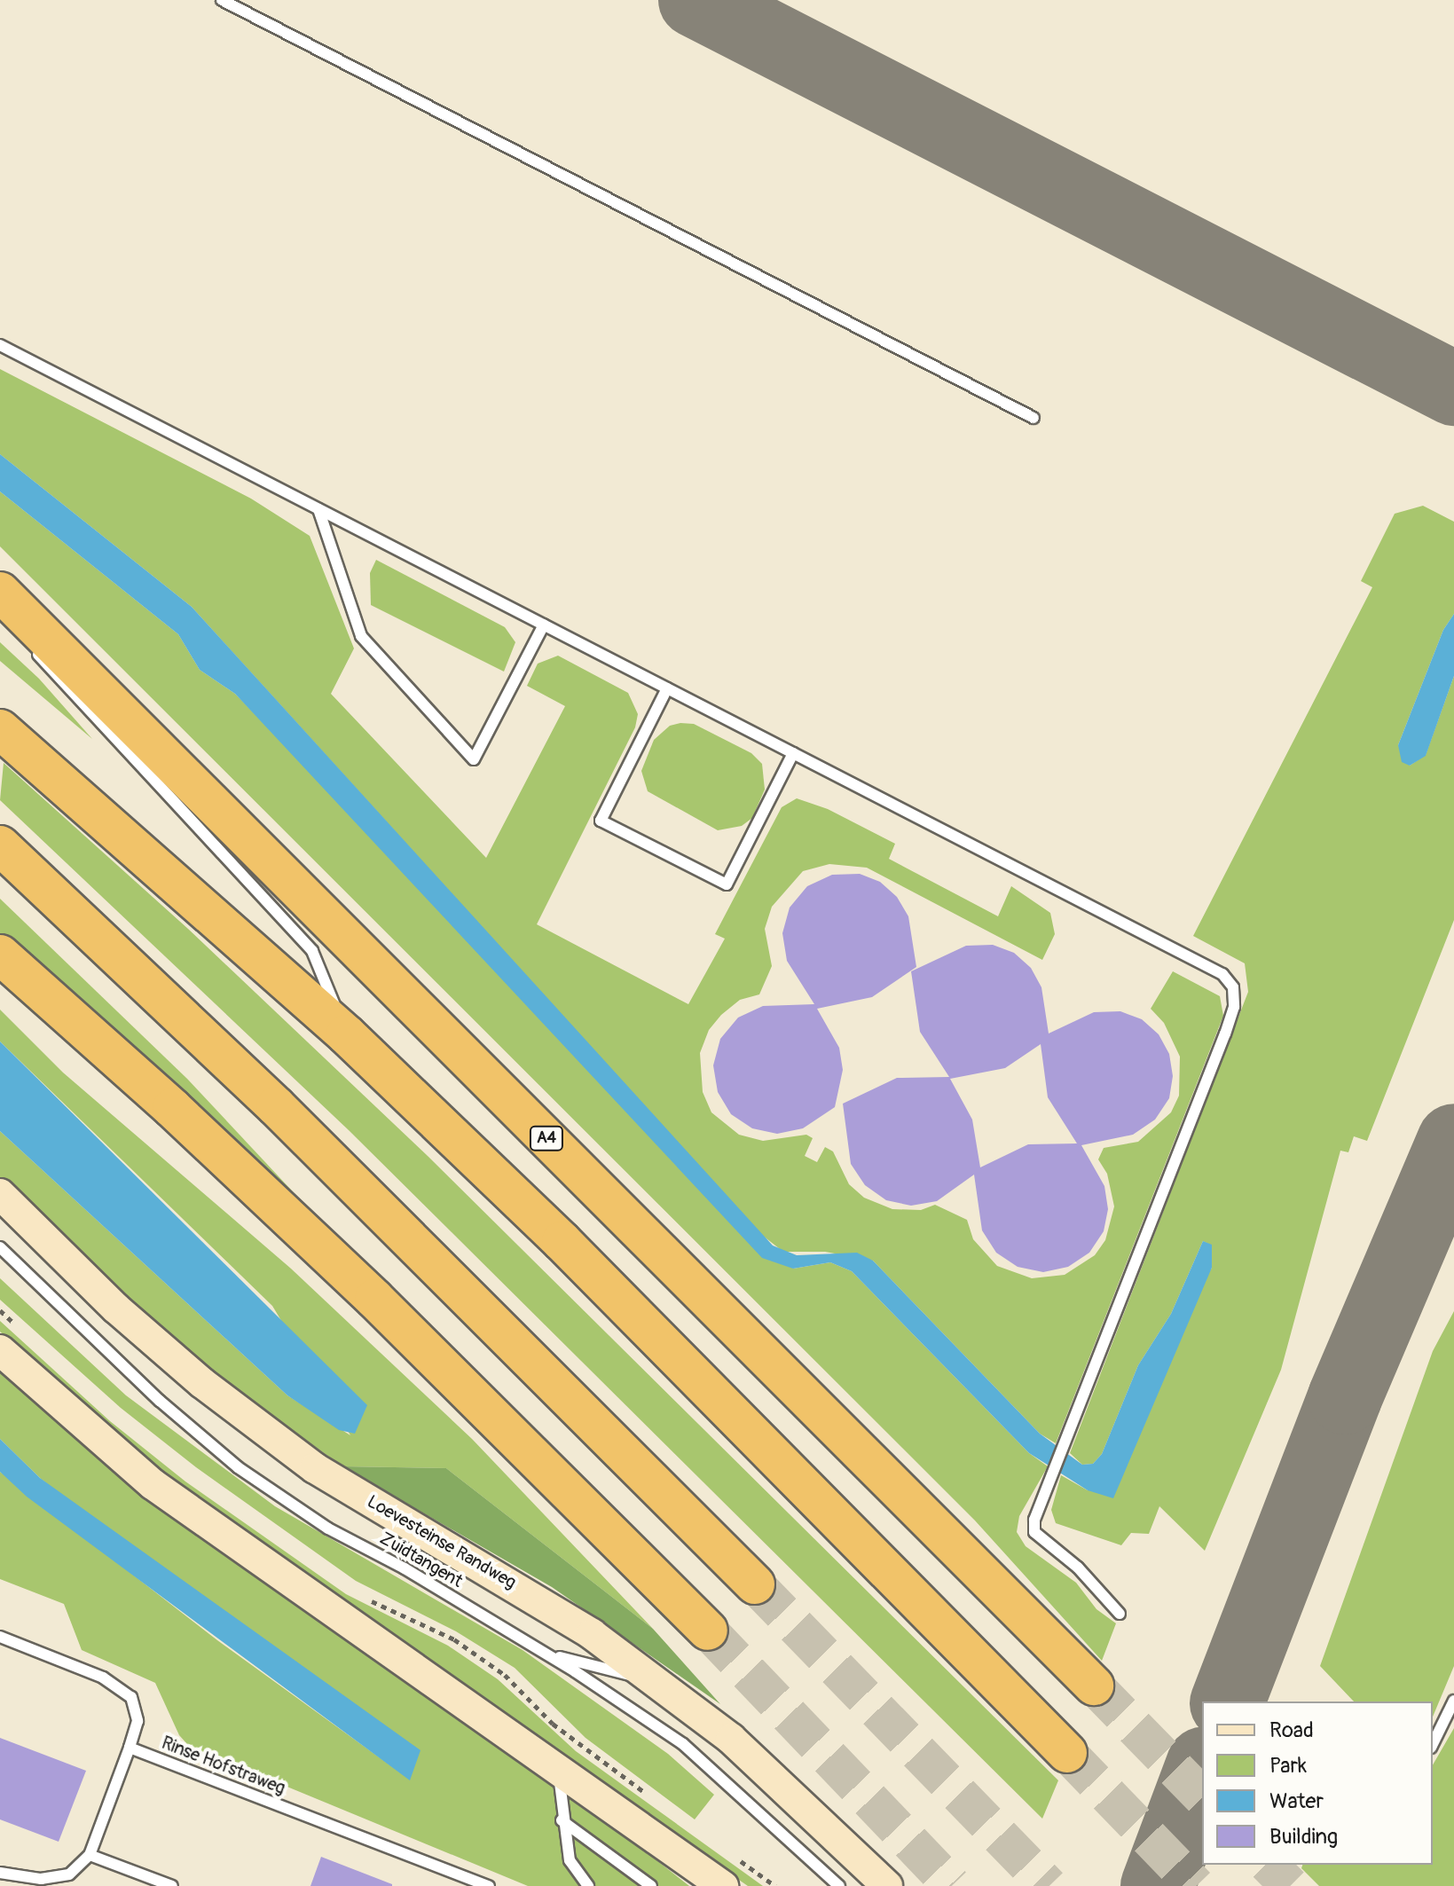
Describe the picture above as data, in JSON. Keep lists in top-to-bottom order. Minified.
{"streets":{"highway":["A4"],"street":["Loevesteinse Randweg"],"lane":["Zuidtangent","Rinse Hofstraweg"]},"legend":["Road","Park","Water","Building"]}
